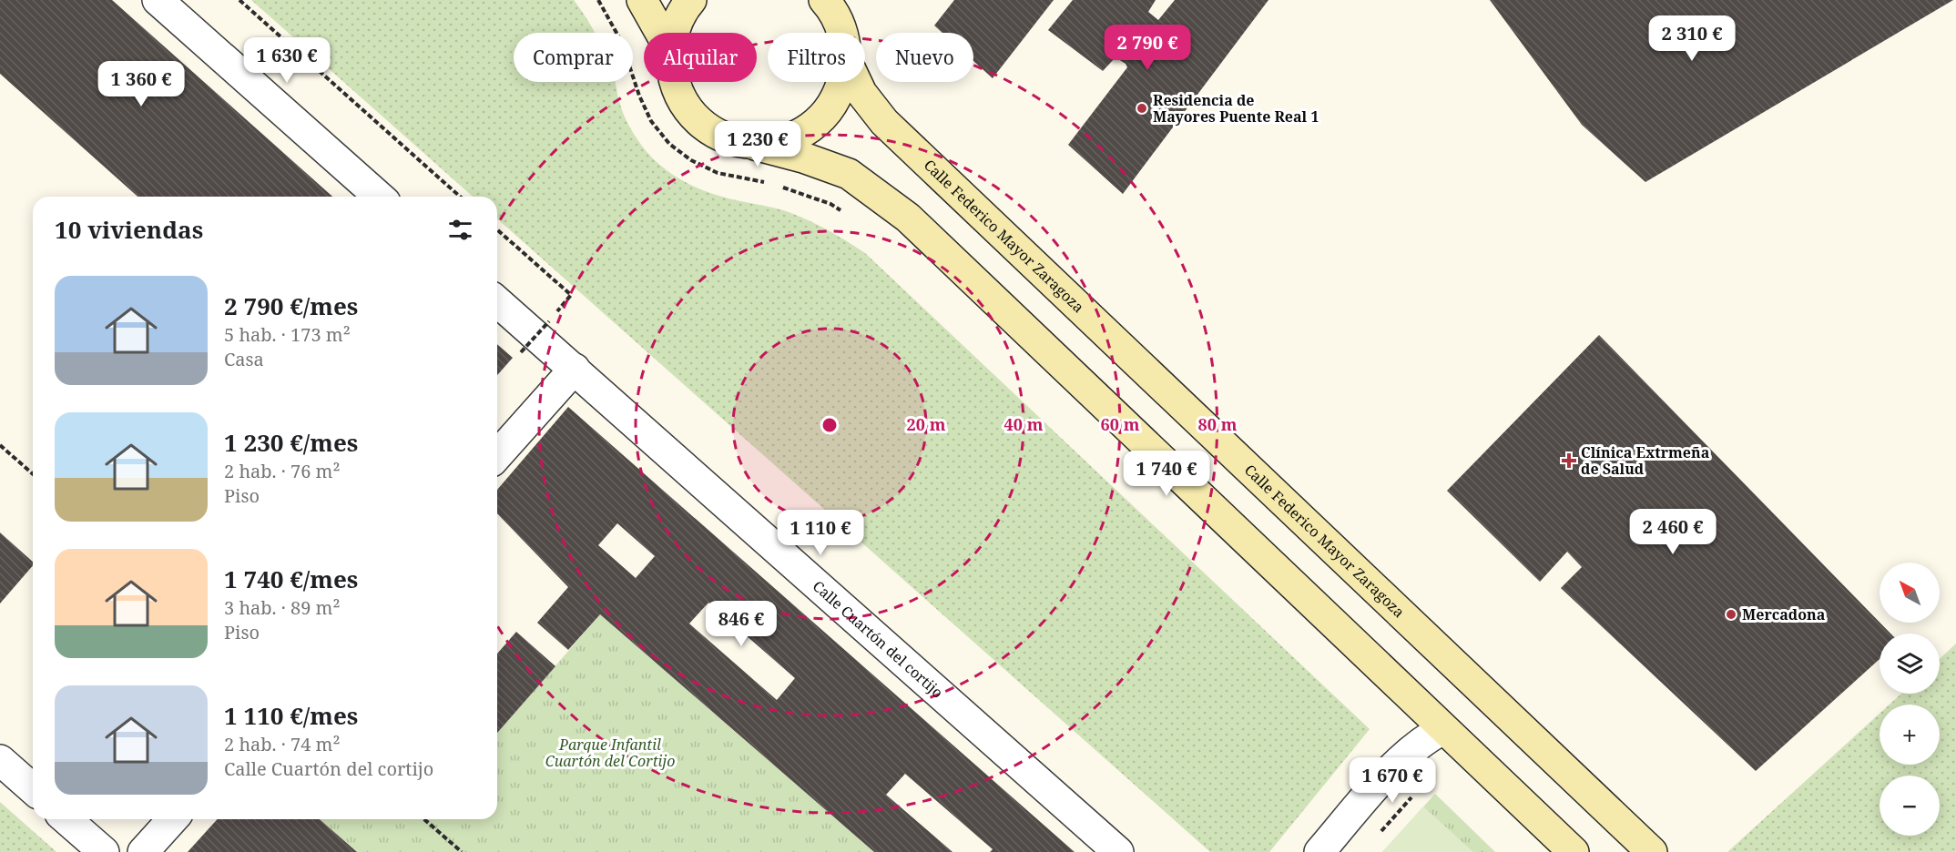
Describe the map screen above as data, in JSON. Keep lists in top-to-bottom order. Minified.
{"streets":{"main road":["Calle Federico Mayor Zaragoza"],"street":["Calle Cuartón del cortijo"]},"parks":["Parque Infantil Cuartón del Cortijo"],"places":{"other":["Residencia de Mayores Puente Real 1","Mercadona"],"health":["Clínica Extrmeña de Salud"]},"north":"top left","page":{"price":["2 310 €","2 790 €","1 630 €","1 360 €","1 230 €","1 740 €","2 460 €","1 110 €","846 €","1 670 €"],"chip":["Comprar","Alquilar","Filtros","Nuevo"],"heading":"10 viviendas","list":[{"name":"2 790 €/mes","note":"5 hab. · 173 m² · Casa"},{"name":"1 230 €/mes","note":"2 hab. · 76 m² · Piso"},{"name":"1 740 €/mes","note":"3 hab. · 89 m² · Piso"},{"name":"1 110 €/mes","note":"2 hab. · 74 m² · Calle Cuartón del cortijo"}],"map_buttons":["+","−"]},"rings":["20 m","40 m","60 m","80 m"]}
